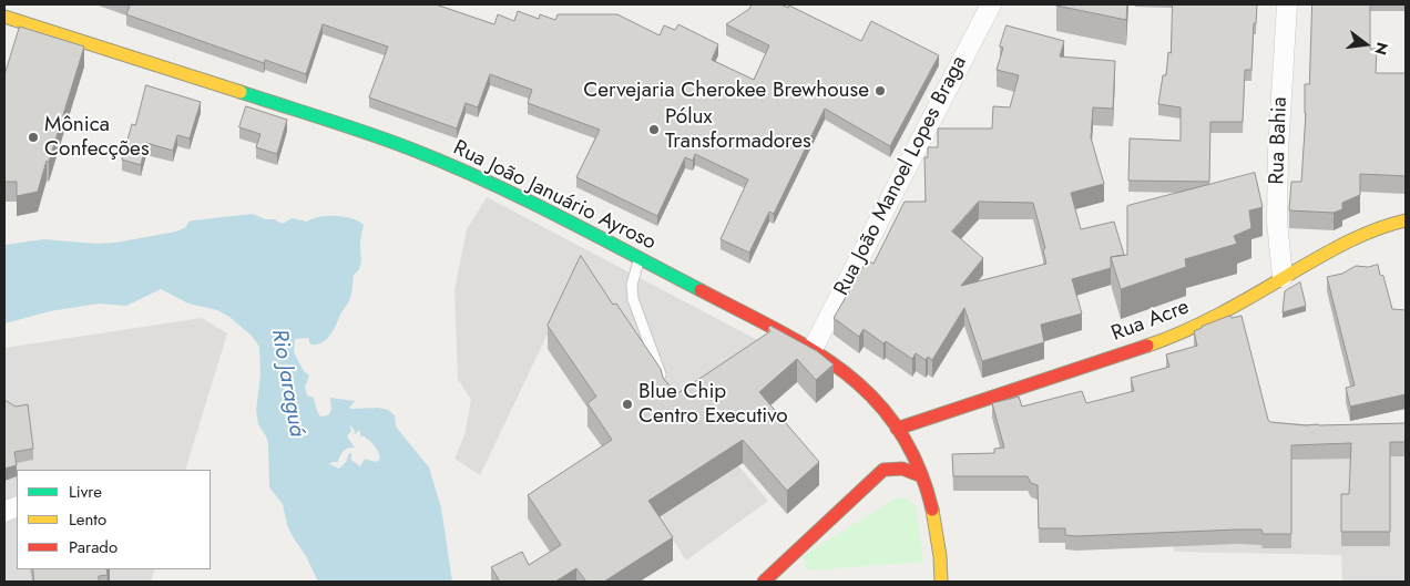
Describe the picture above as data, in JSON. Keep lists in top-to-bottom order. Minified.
{"streets":{"main road":["Rua João Januário Ayroso","Rua Acre"],"street":["Rua Bahia","Rua João Manoel Lopes Braga"]},"crossings":[["Rua Bahia","Rua Acre"],["Rua João Manoel Lopes Braga","Rua João Januário Ayroso"],["Rua João Januário Ayroso","Rua Acre"]],"water":["Rio Jaraguá"],"places":["Cervejaria Cherokee Brewhouse","Pólux Transformadores","Mônica Confecções","Blue Chip Centro Executivo"],"legend":["Livre","Lento","Parado"],"north":"right"}
